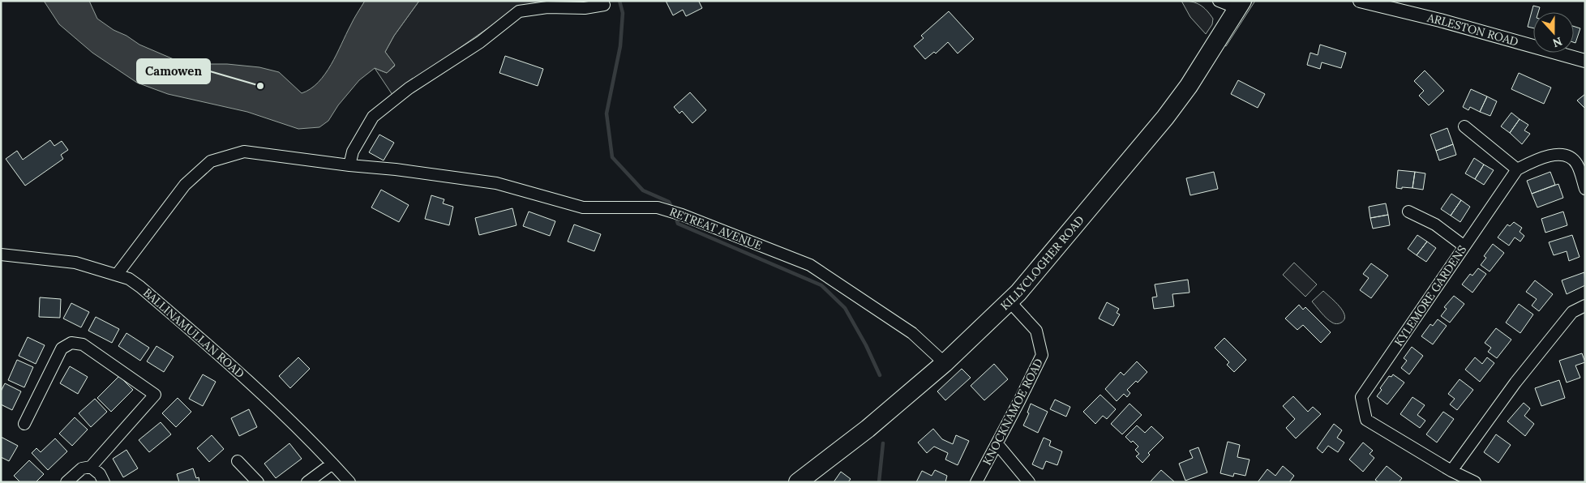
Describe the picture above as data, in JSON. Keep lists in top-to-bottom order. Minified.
{"streets":{"highway":["KILLYCLOGHER ROAD"],"street":["ARLESTON ROAD","RETREAT AVENUE","KYLEMORE GARDENS","BALLINAMULLAN ROAD","KNOCKNAMOE ROAD"]},"crossings":[["RETREAT AVENUE","KILLYCLOGHER ROAD"],["RETREAT AVENUE","BALLINAMULLAN ROAD"],["KILLYCLOGHER ROAD","KNOCKNAMOE ROAD"]],"places":["Camowen"],"north":"bottom"}
